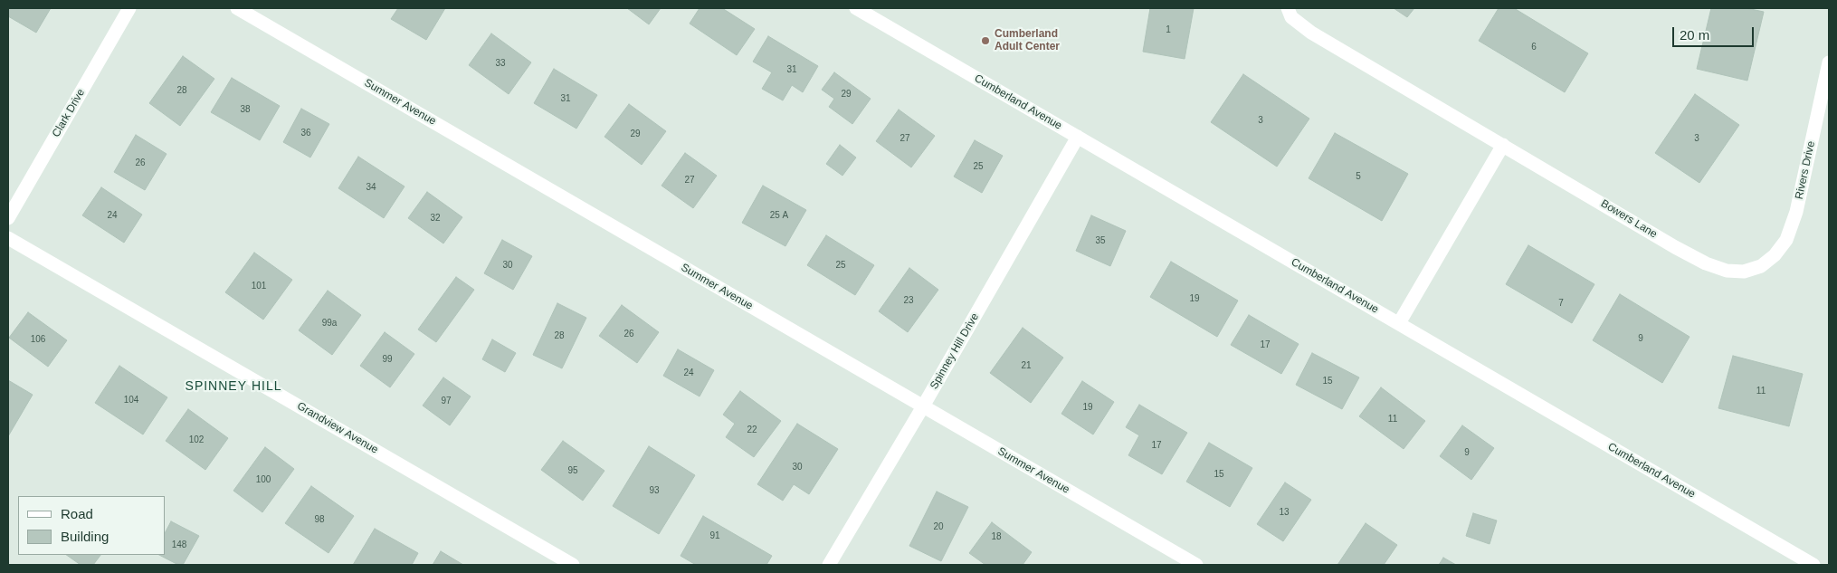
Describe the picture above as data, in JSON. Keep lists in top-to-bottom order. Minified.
{"streets":{"street":["Summer Avenue","Cumberland Avenue","Clark Drive","Rivers Drive","Bowers Lane","Spinney Hill Drive","Grandview Avenue"]},"crossings":[["Summer Avenue","Spinney Hill Drive"],["Cumberland Avenue","Spinney Hill Drive"],["Rivers Drive","Bowers Lane"]],"districts":["SPINNEY HILL"],"places":["Cumberland Adult Center"],"house_numbers":["1","6","33","31","28","29","31","38","3","36","29","27","3","26","25","5","27","34","24","25 A","32","35","30","25","101","19","23","7","99a","26","28","9","106","17","99","21","24","15","11","104","97","19","11","22","102","17","9","30","95","15","100","93","13","98","20","91","18","148"],"legend":["Road","Building"],"scale_bar":"20 m"}
